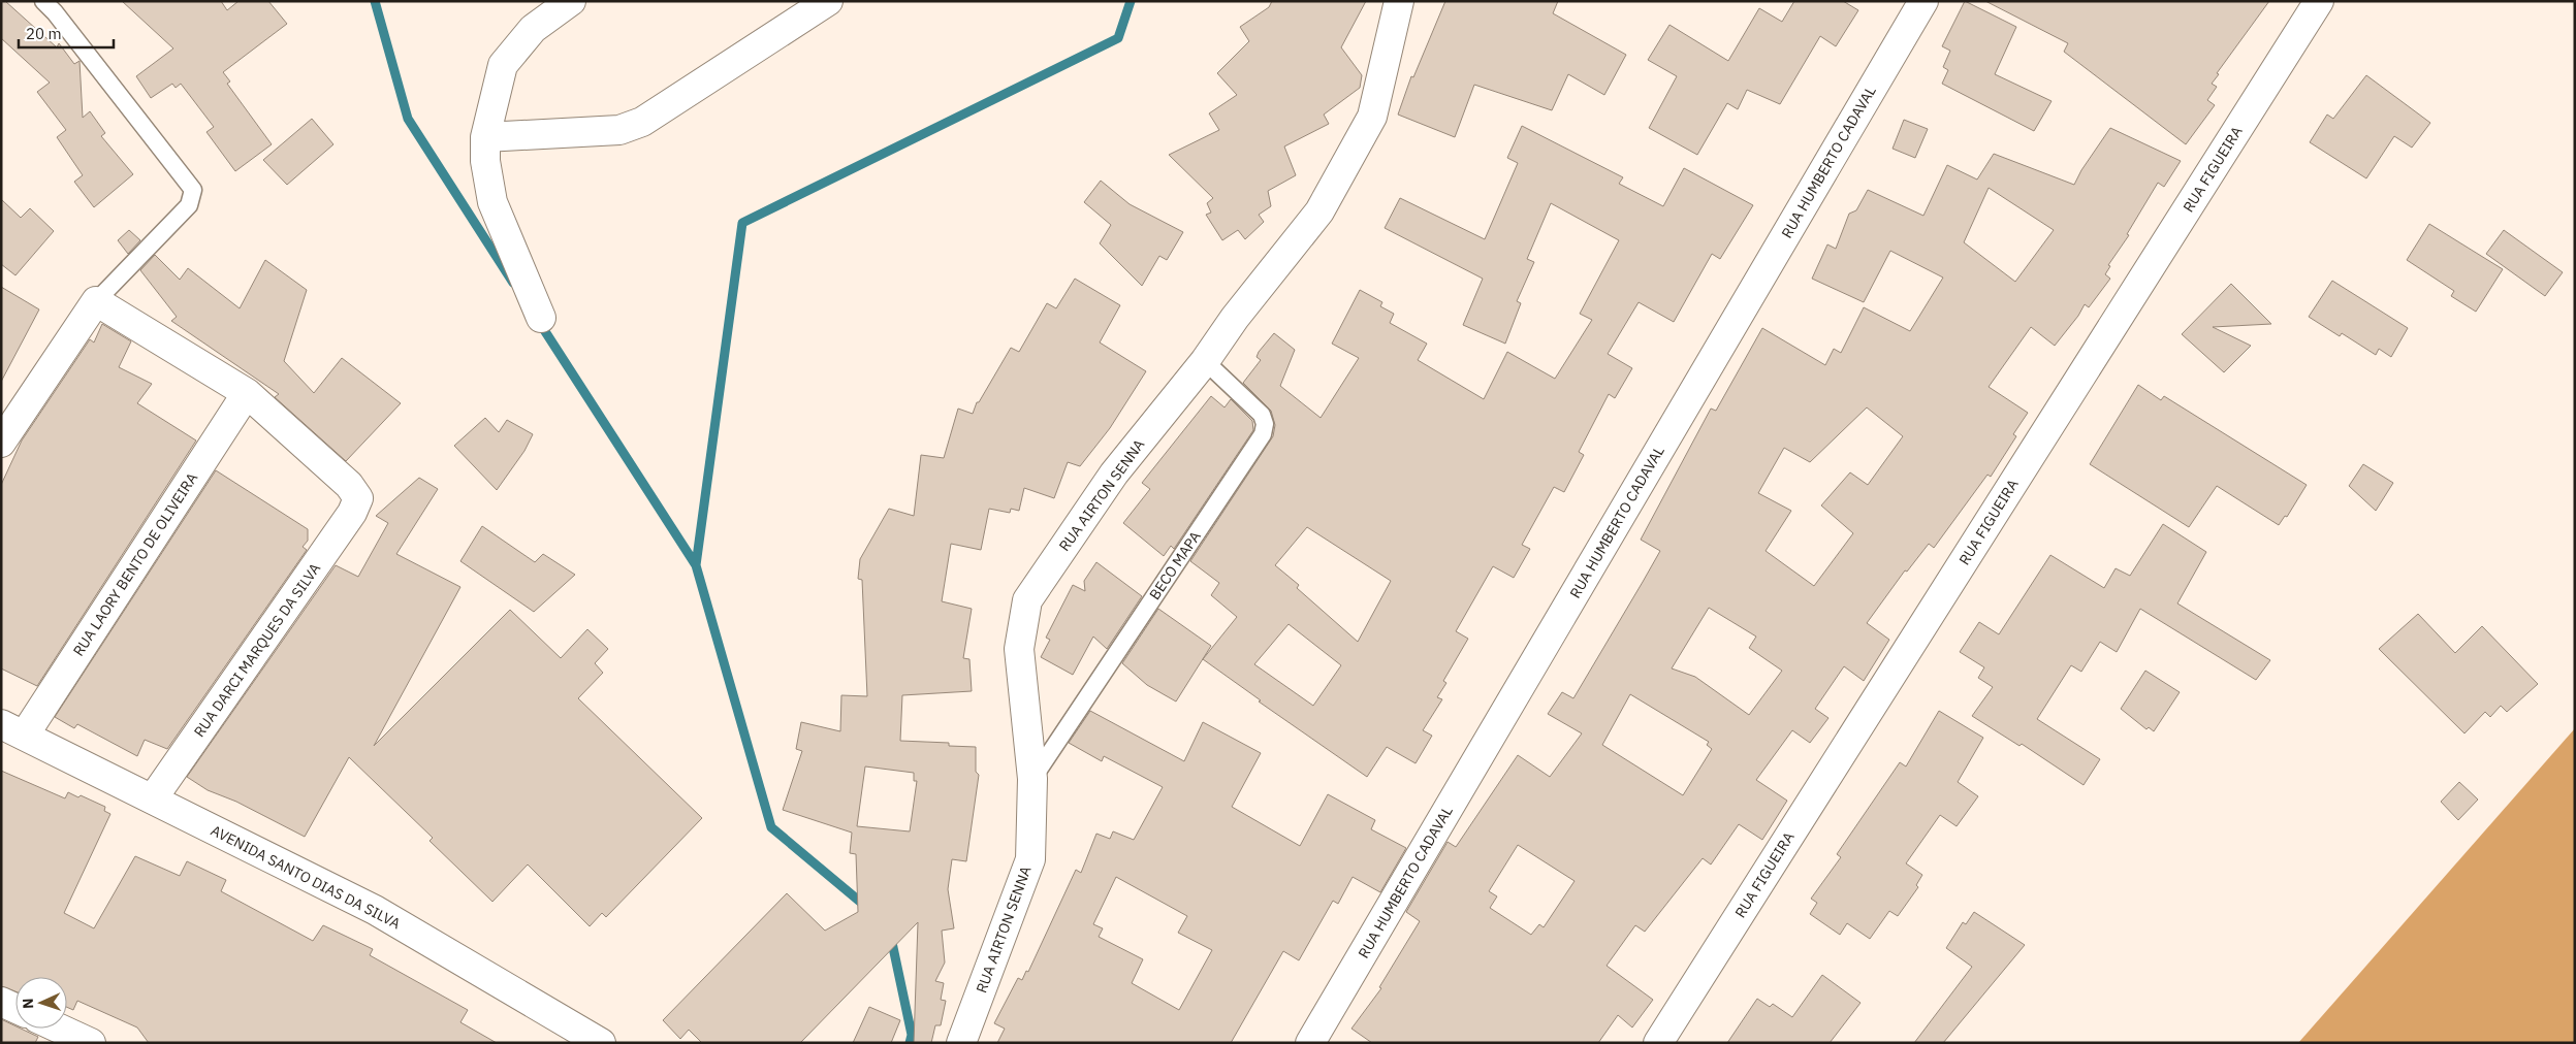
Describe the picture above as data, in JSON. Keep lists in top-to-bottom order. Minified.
{"streets":{"street":["RUA HUMBERTO CADAVAL","RUA FIGUEIRA","RUA AIRTON SENNA","RUA LAORY BENTO DE OLIVEIRA","RUA DARCI MARQUES DA SILVA","AVENIDA SANTO DIAS DA SILVA"],"lane":["BECO MAPA"]},"crossings":[["RUA AIRTON SENNA","BECO MAPA"],["RUA LAORY BENTO DE OLIVEIRA","RUA DARCI MARQUES DA SILVA"],["RUA LAORY BENTO DE OLIVEIRA","AVENIDA SANTO DIAS DA SILVA"],["RUA DARCI MARQUES DA SILVA","AVENIDA SANTO DIAS DA SILVA"]],"scale_bar":"20 m","north":"left"}
